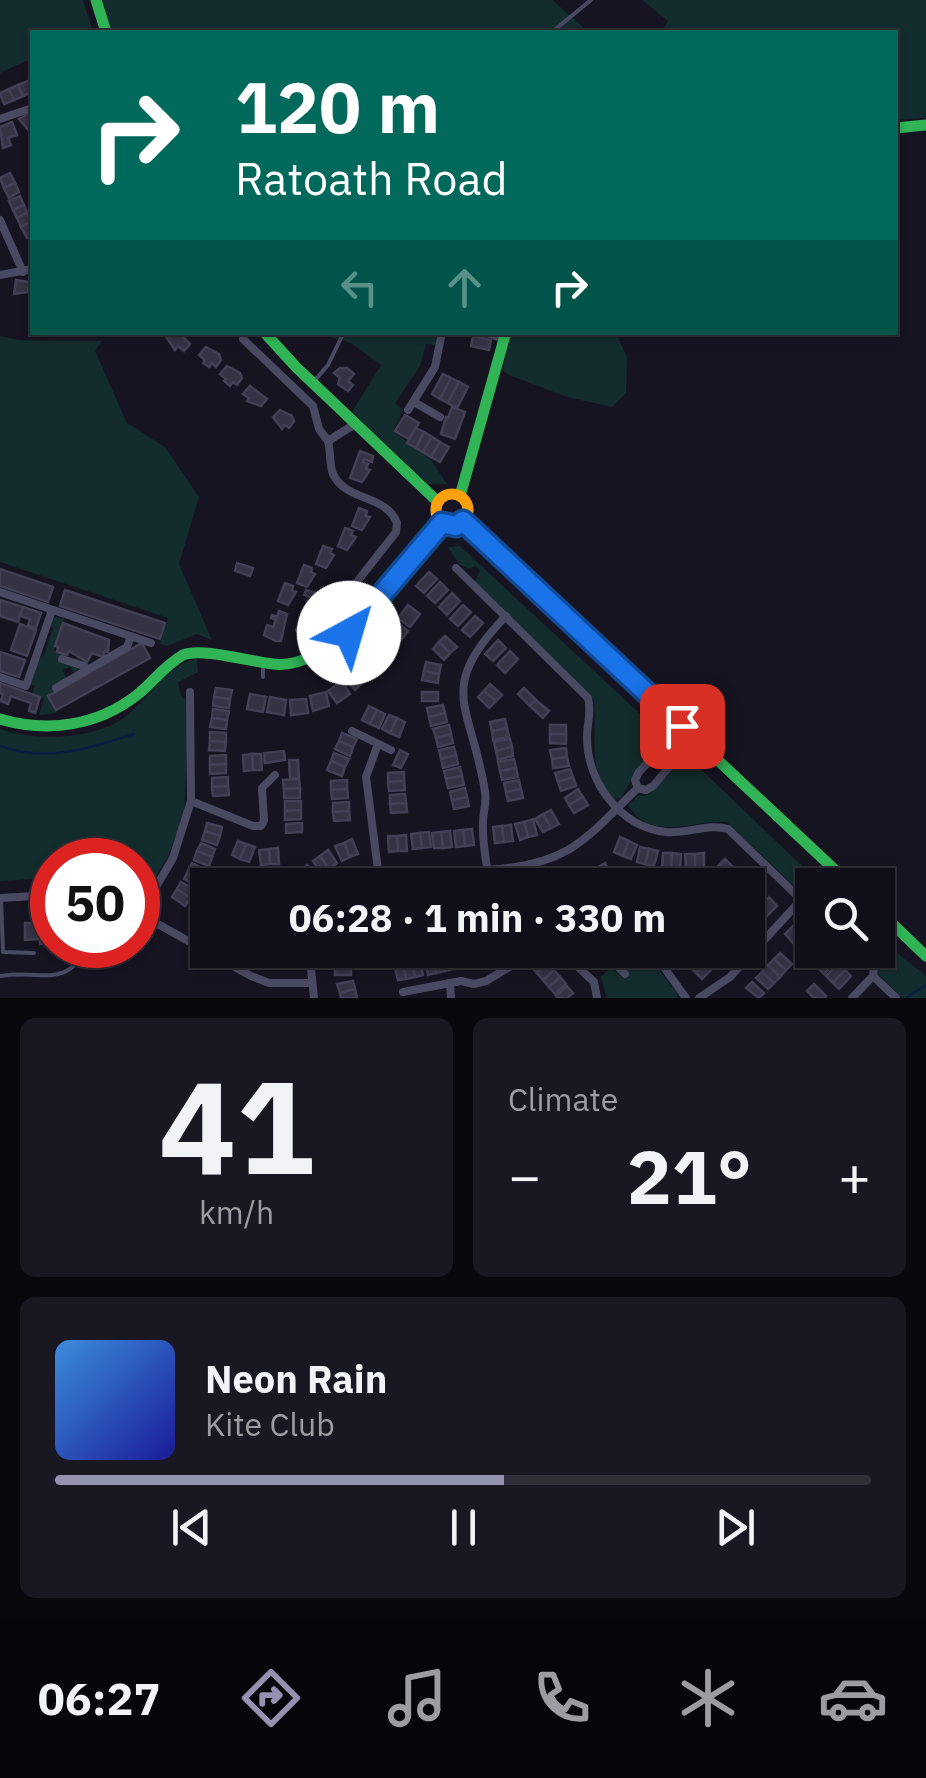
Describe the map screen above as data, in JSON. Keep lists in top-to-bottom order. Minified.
{"page":{"turn":["120 m","Ratoath Road"],"limit":"50","trip":"06:28 · 1 min · 330 m","tile":[["41","km/h"],"Climate"],"heat":["−","21°","+"],"song":["Neon Rain","Kite Club"],"tabs":"06:27"}}
